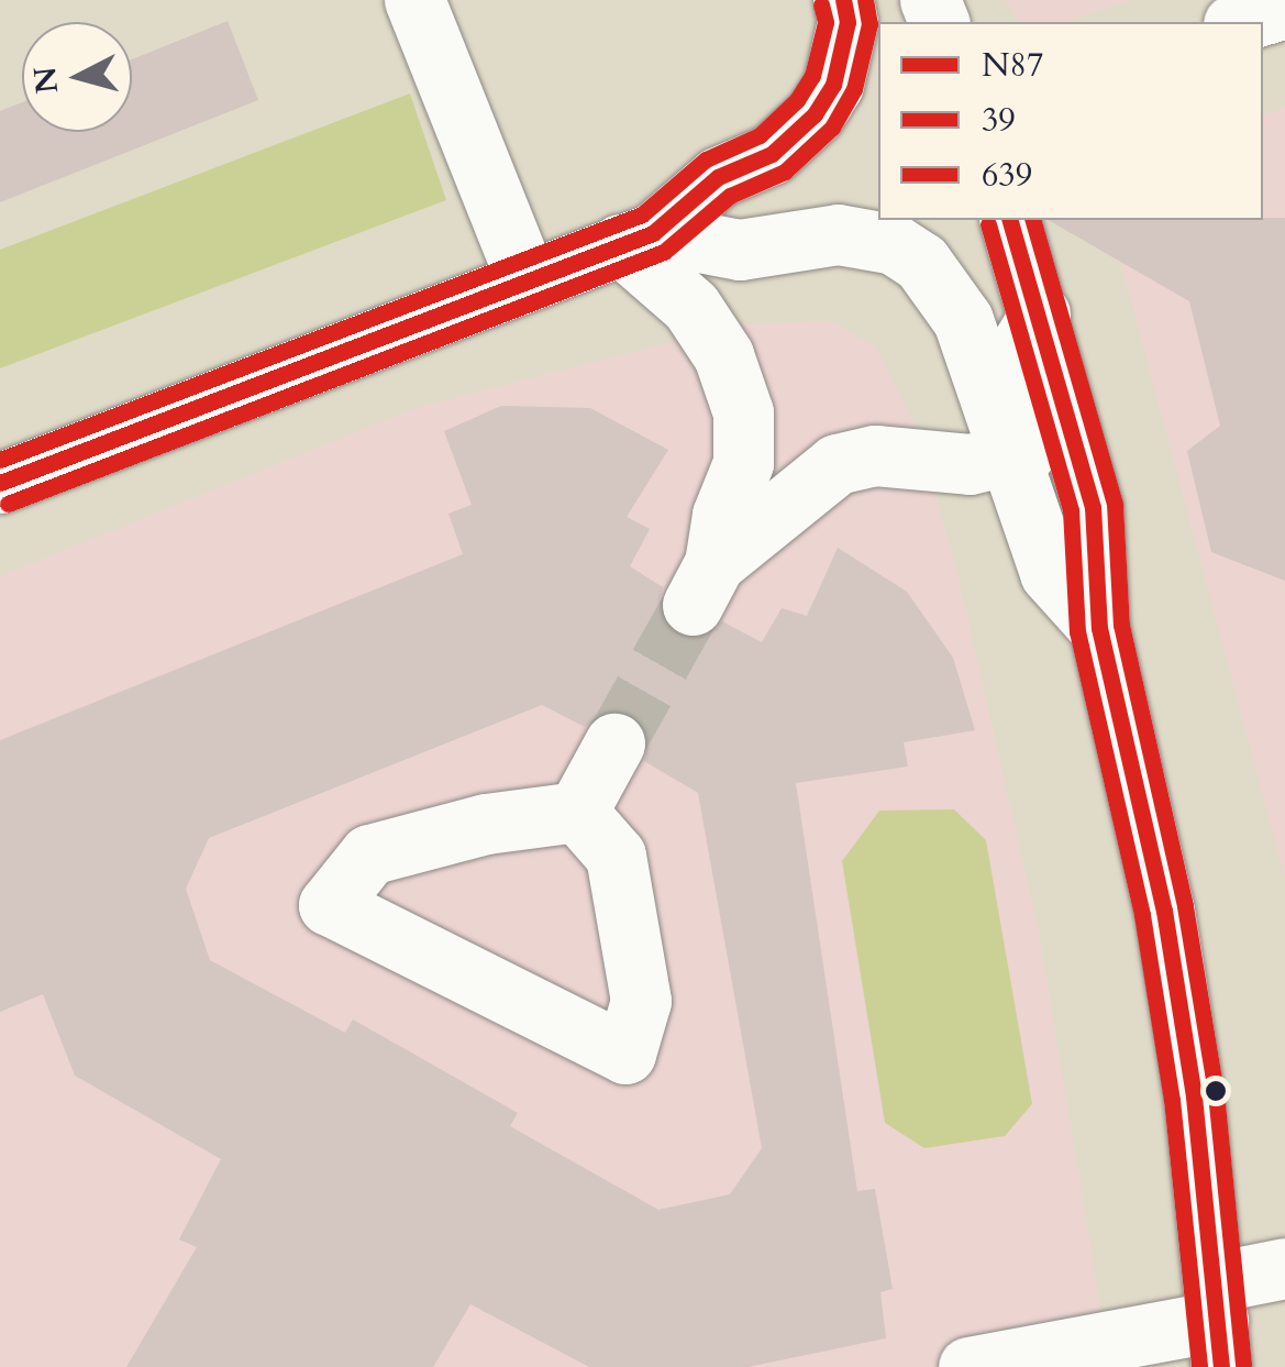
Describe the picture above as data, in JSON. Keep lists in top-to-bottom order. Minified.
{"lines":["transit line N87","transit line 39","transit line 639"],"legend":["N87","39","639"],"north":"left"}
